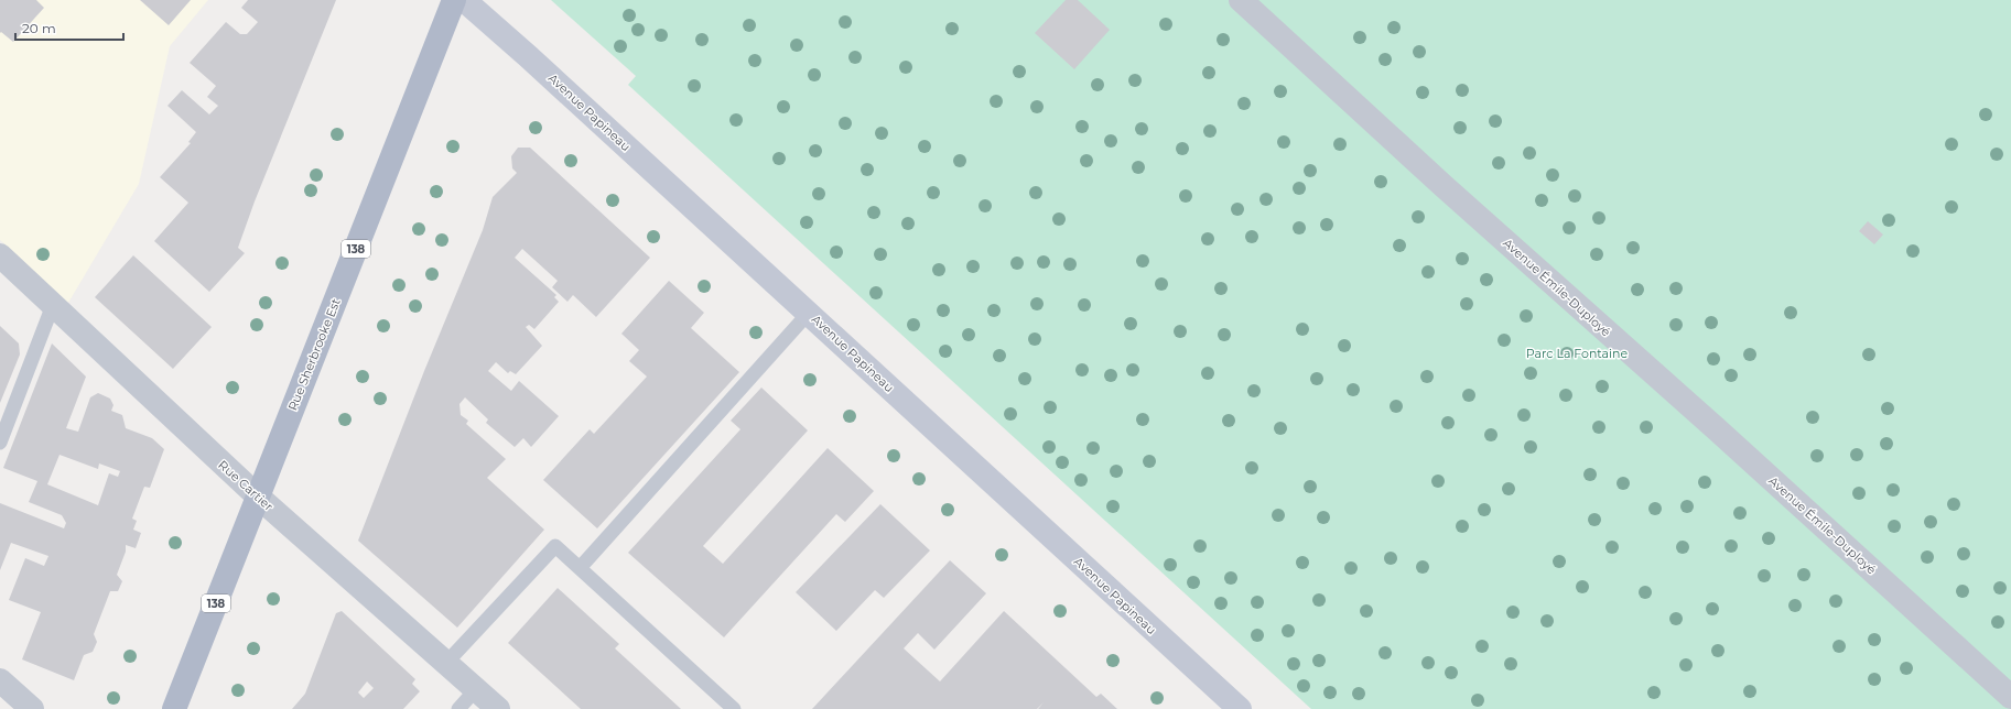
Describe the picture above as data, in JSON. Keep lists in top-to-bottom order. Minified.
{"streets":{"main road":["Avenue Papineau","138","Rue Sherbrooke Est"],"street":["Avenue Émile-Duployé","Rue Cartier"]},"crossings":[["Rue Sherbrooke Est","Rue Cartier"]],"parks":["Parc La Fontaine"],"scale_bar":"20 m"}
